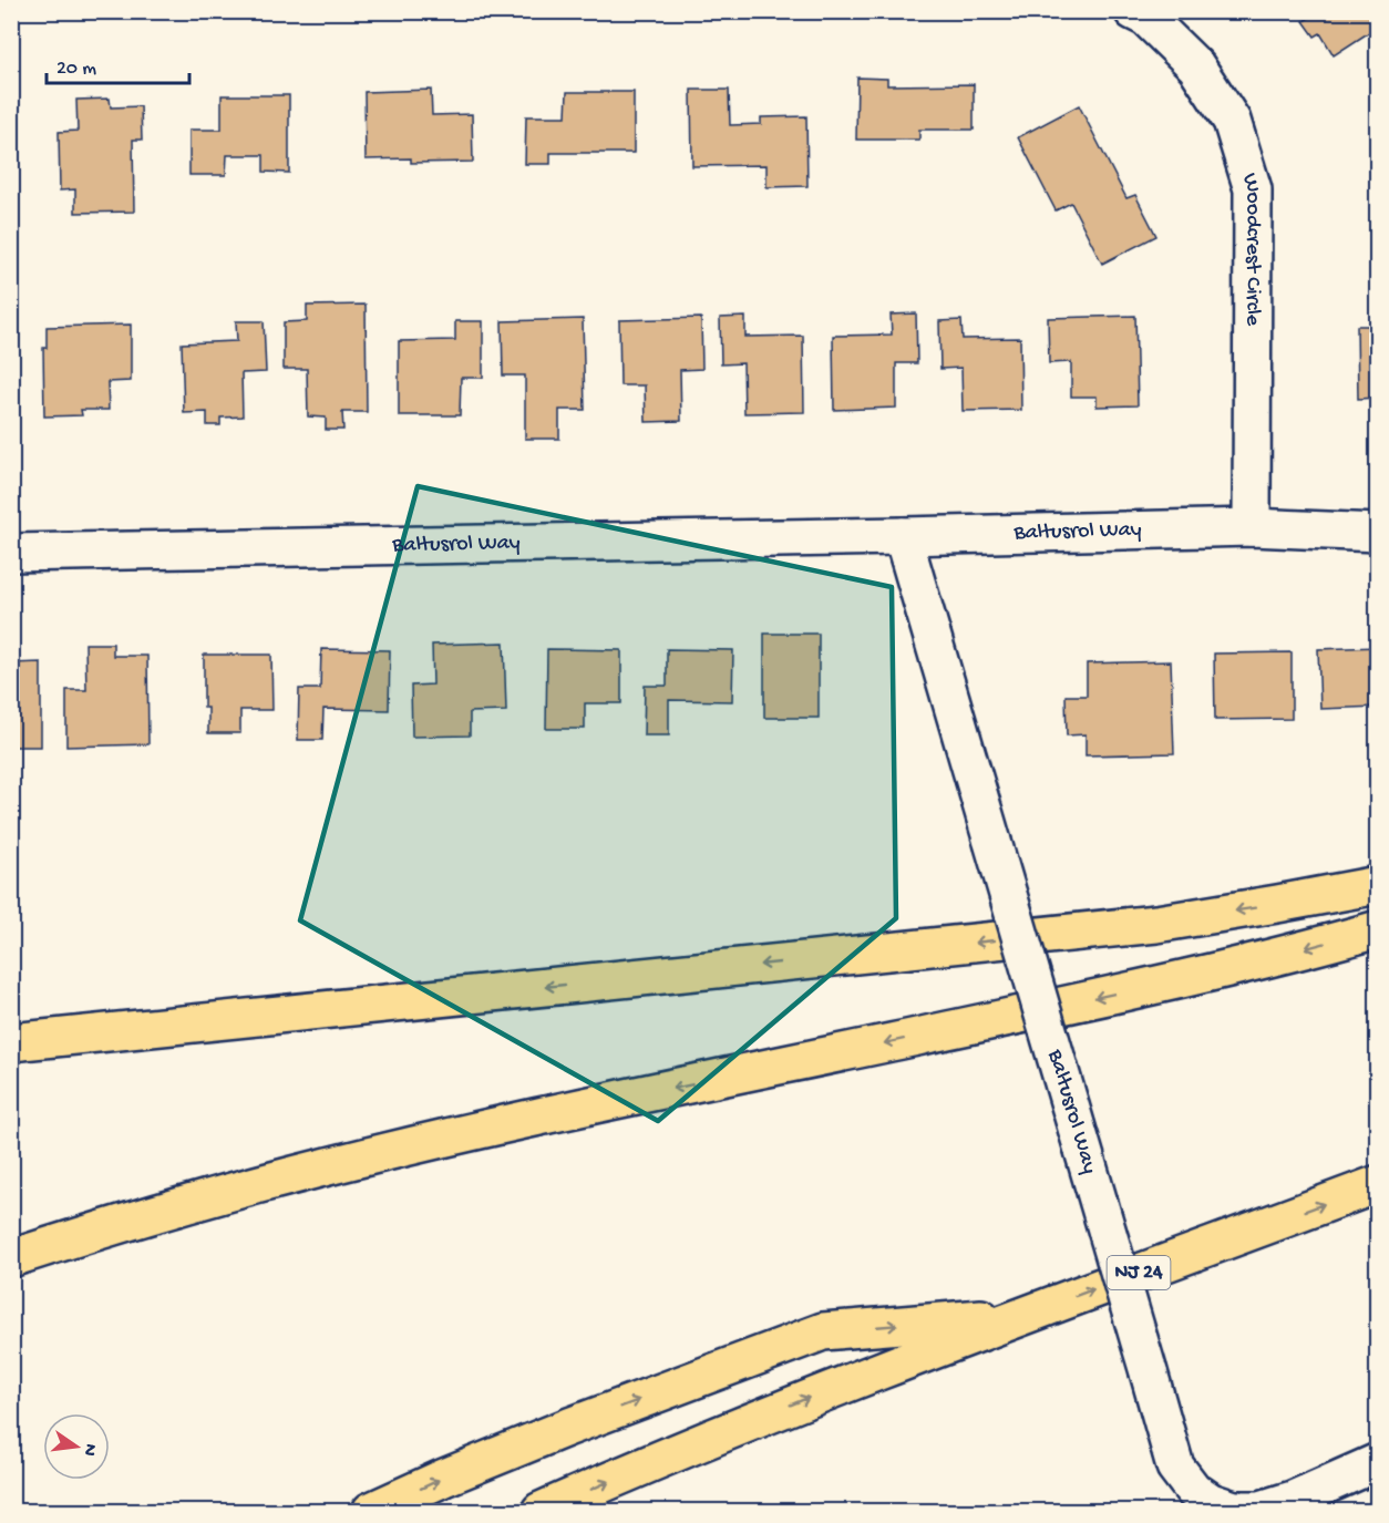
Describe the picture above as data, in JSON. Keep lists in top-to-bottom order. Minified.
{"streets":{"highway":["NJ 24"],"street":["Woodcrest Circle","Baltusrol Way"]},"crossings":[["Woodcrest Circle","Baltusrol Way"]],"scale_bar":"20 m","north":"right"}
